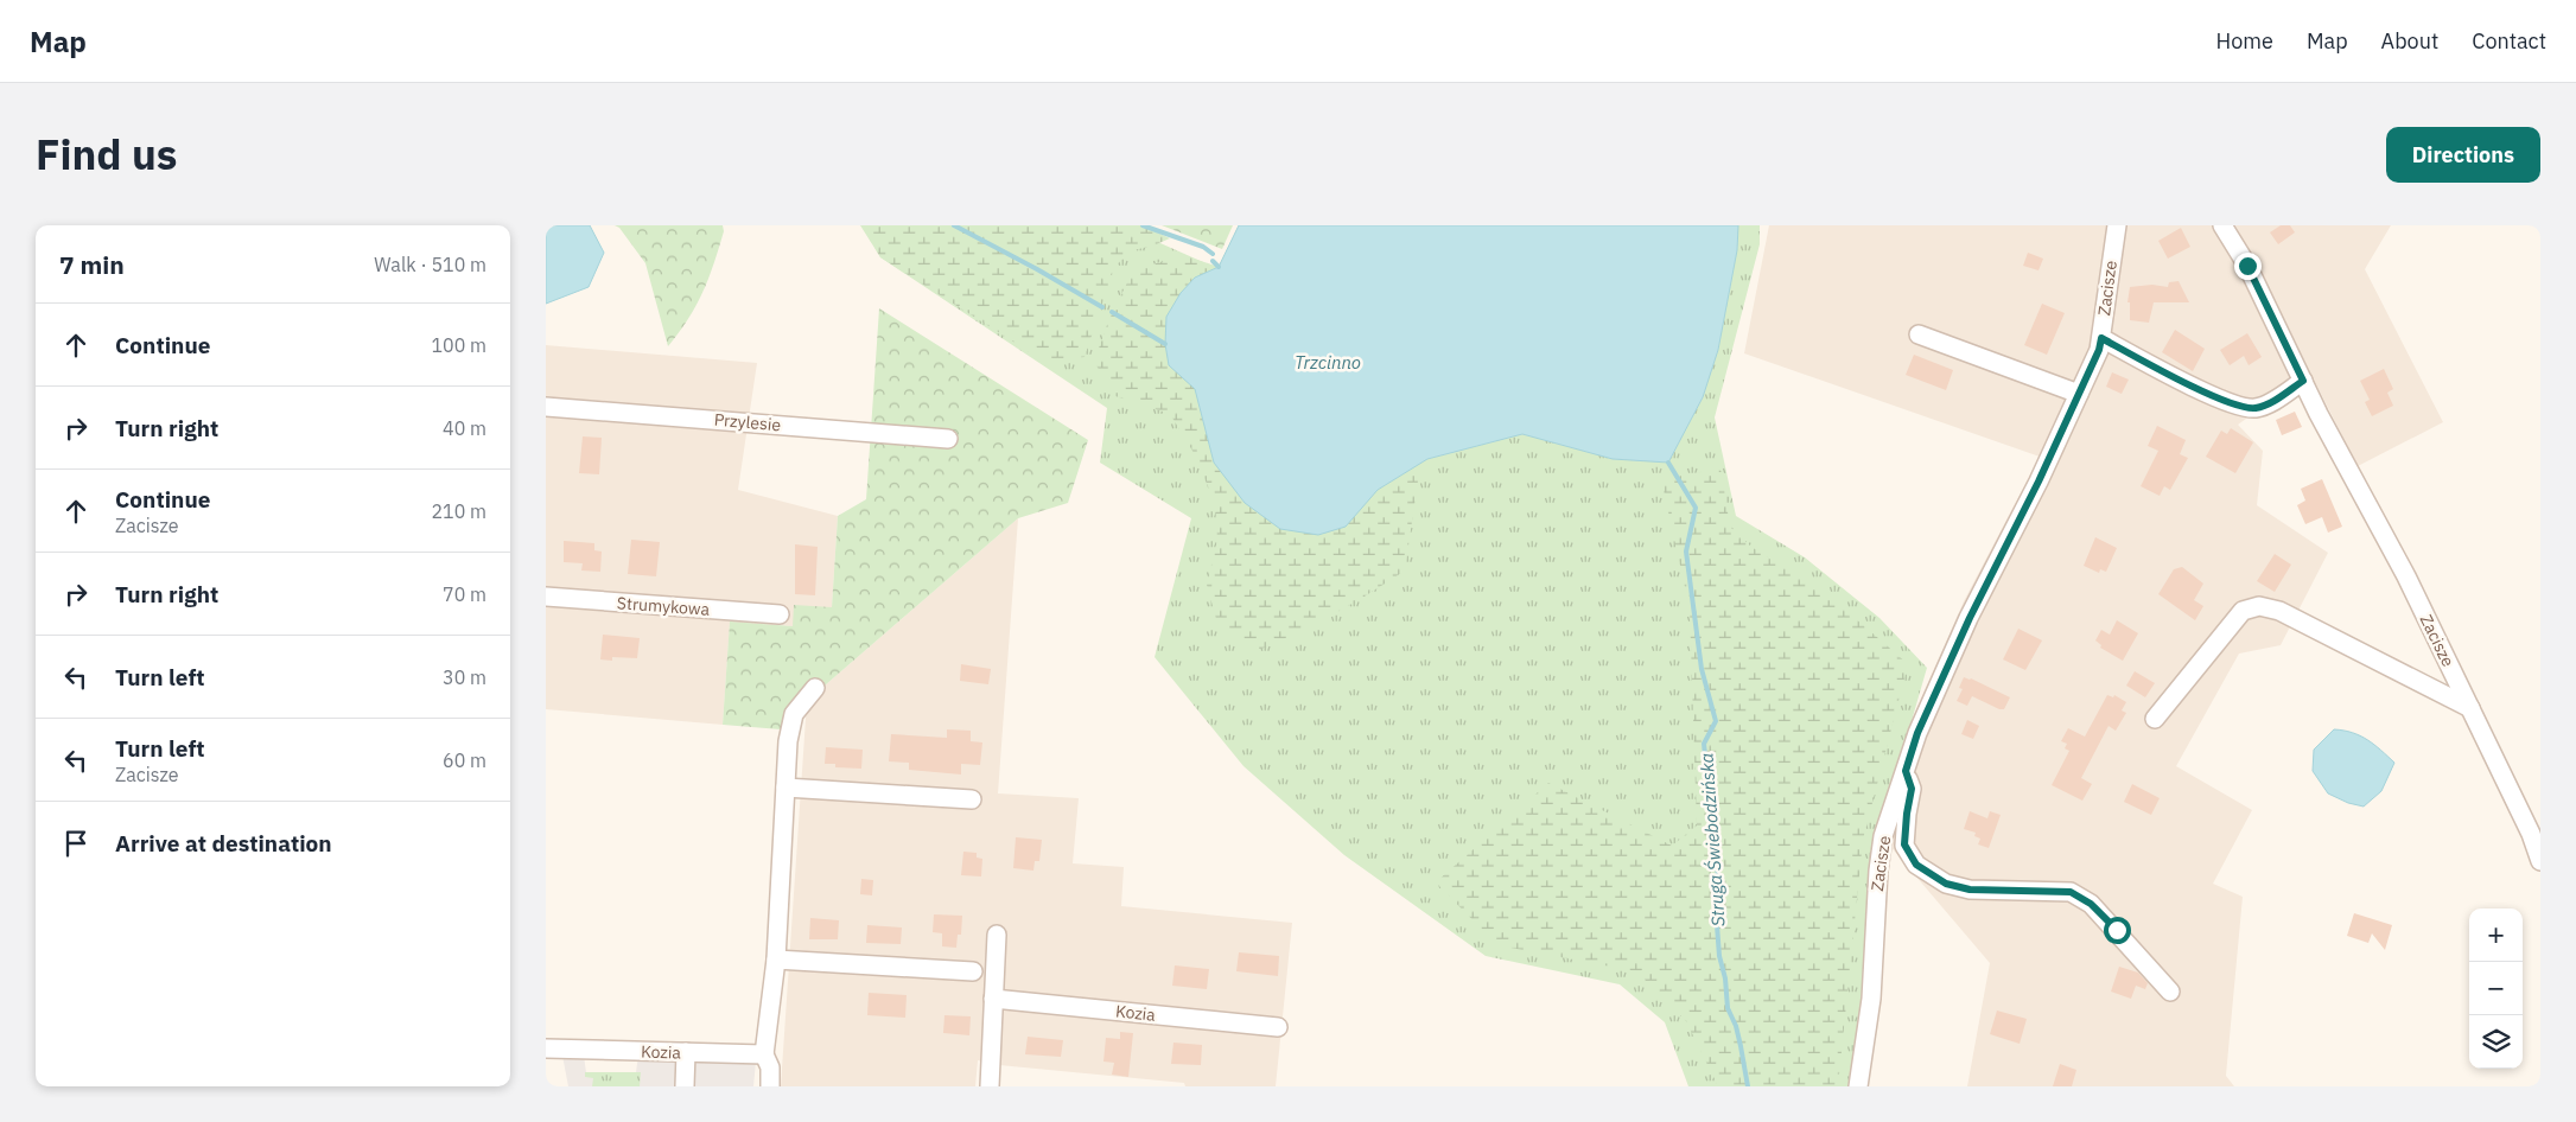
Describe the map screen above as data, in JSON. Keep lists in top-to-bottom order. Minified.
{"streets":{"street":["Zacisze","Przylesie","Strumykowa","Kozia"]},"water":["Trzcinno","Struga Świebodzińska"],"page":{"header":"Map","nav":["Home","Map","About","Contact"],"title":"Find us","buttons":"Directions","heading":["7 min","Walk · 510 m"],"list":[["Continue","100 m"],["Turn right","40 m"],["Continue","Zacisze","210 m"],["Turn right","70 m"],["Turn left","30 m"],["Turn left","Zacisze","60 m"],"Arrive at destination"],"map_buttons":["+","−"]}}
